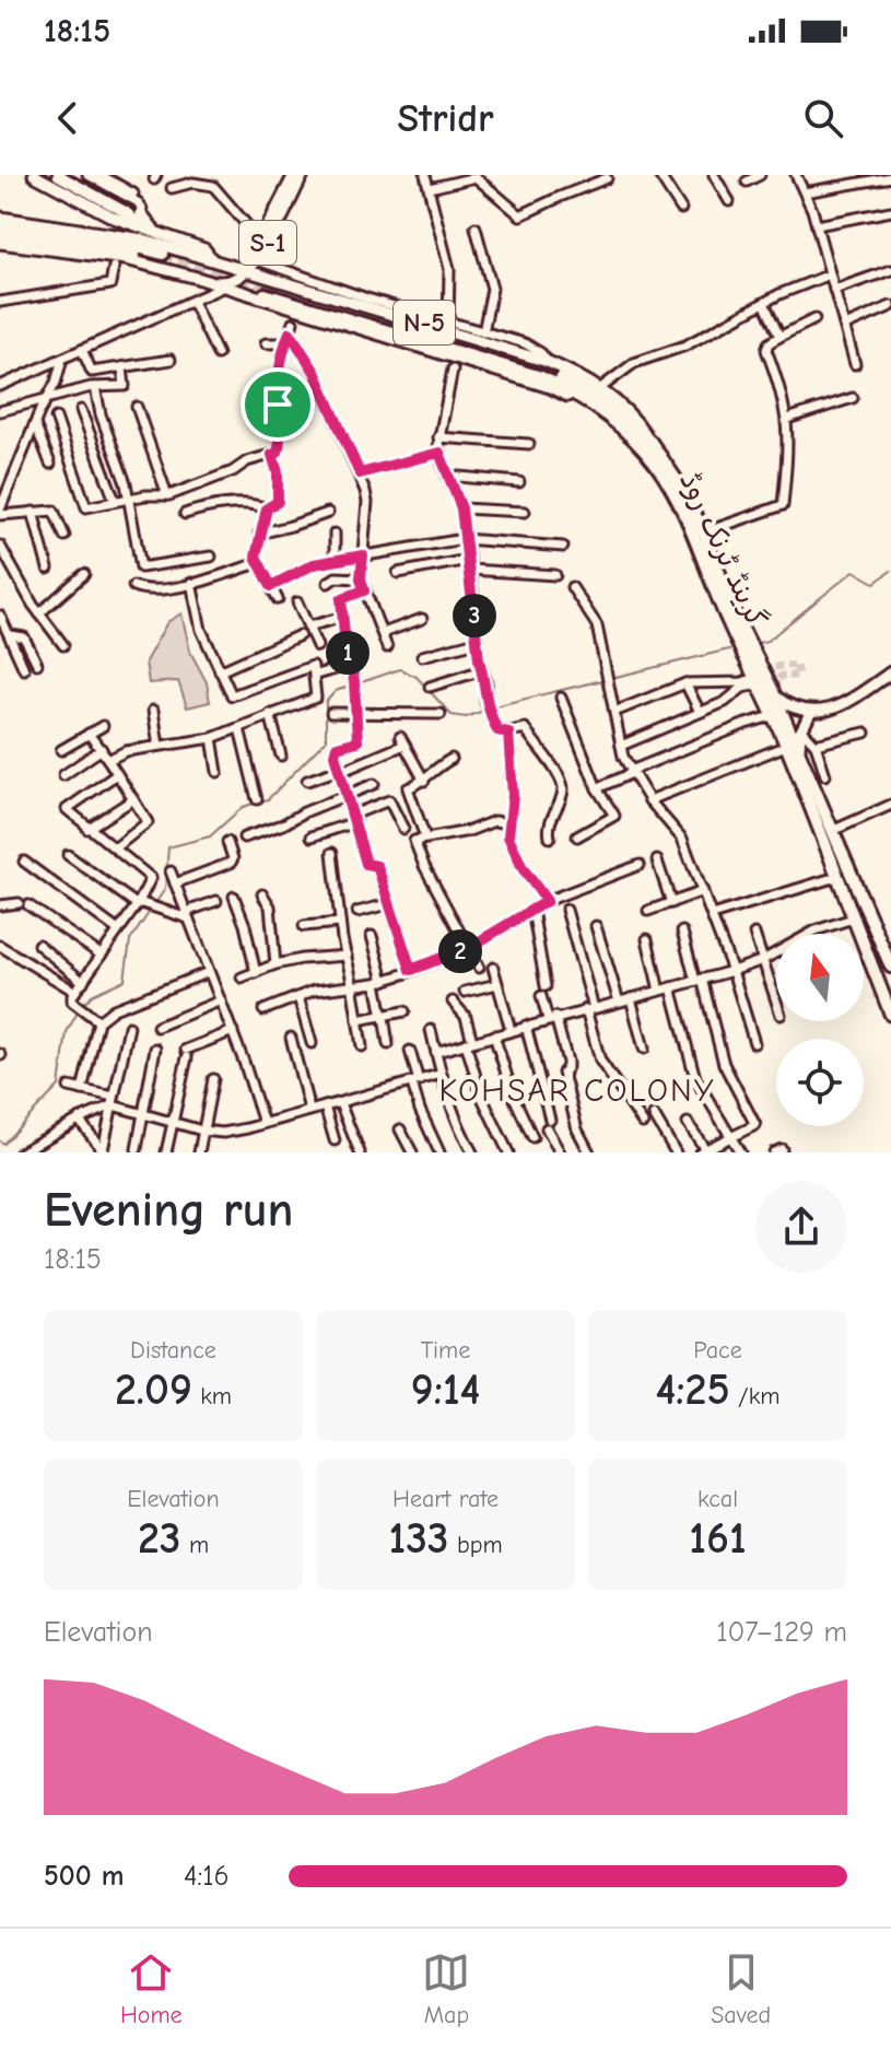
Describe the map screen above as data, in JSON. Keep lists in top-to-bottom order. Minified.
{"streets":{"highway":["N-5","گرینڈ ٹرنک روڈ"],"main road":["S-1"]},"crossings":[["S-1","گرینڈ ٹرنک روڈ"]],"districts":["KOHSAR COLONY"],"north":"top","page":{"status":"18:15","header":"Stridr","pins":["3","1","2"],"heading":["Evening run","18:15"],"stats":[["Distance","2.09 km"],["Time","9:14"],["Pace","4:25 /km"],["Elevation","23 m"],["Heart rate","133 bpm"],["kcal","161"]],"chart":["Elevation","107–129 m"],"list":[{"name":"500 m","note":"4:16"}],"tabs":["Home","Map","Saved"]}}
